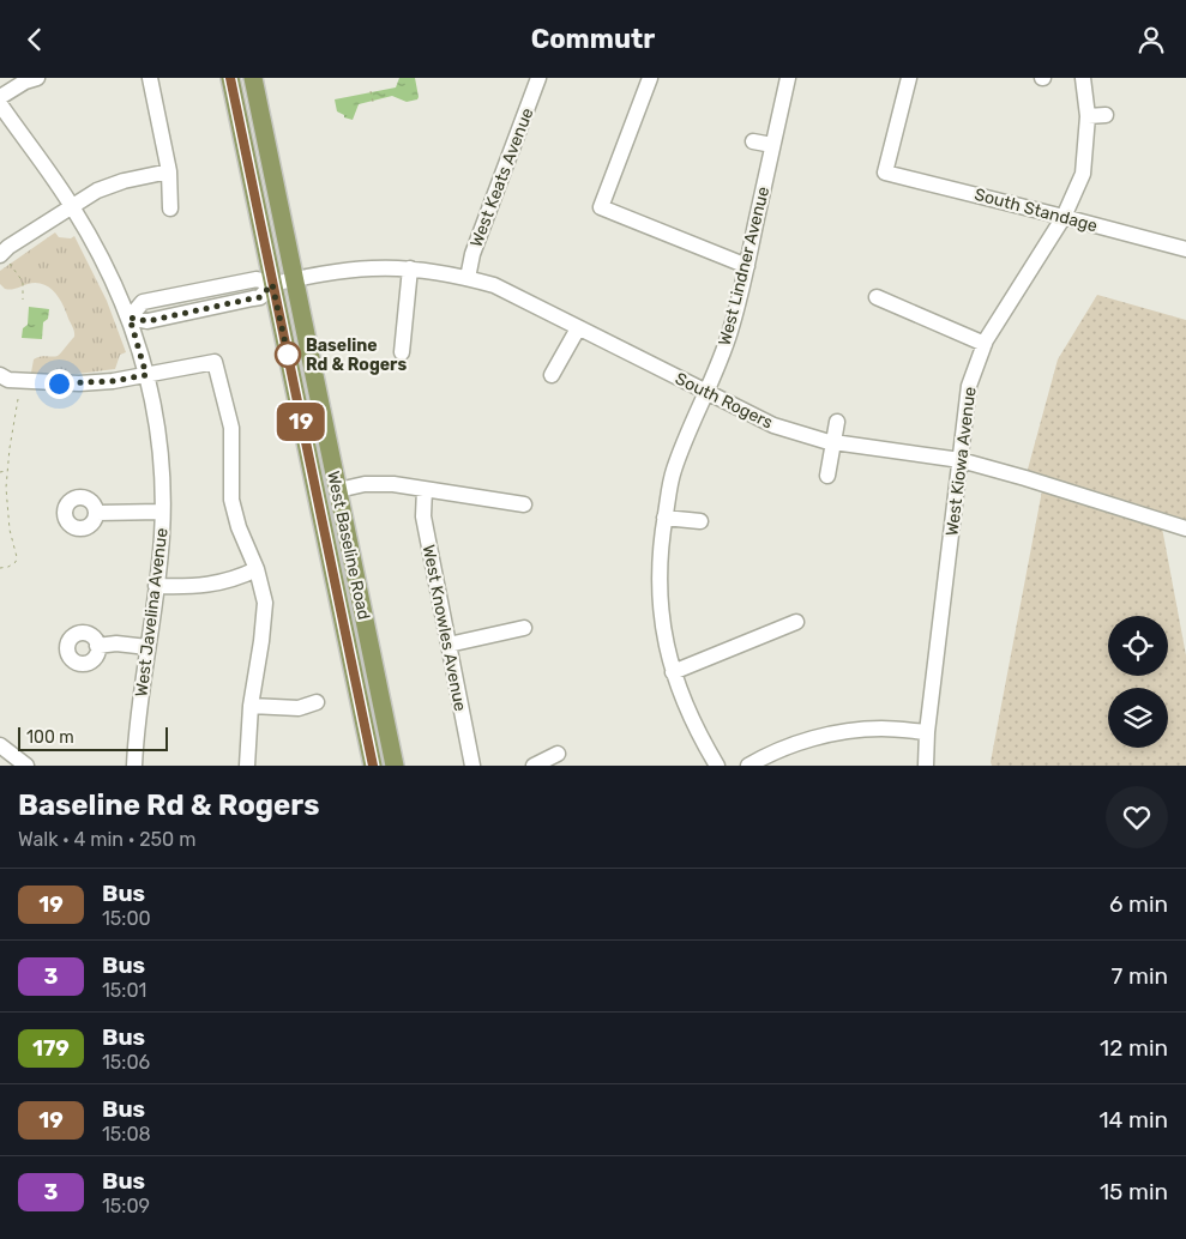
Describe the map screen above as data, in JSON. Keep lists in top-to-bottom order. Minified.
{"streets":{"main road":["West Baseline Road"],"street":["West Keats Avenue","South Standage","West Lindner Avenue","South Rogers","West Kiowa Avenue","West Javelina Avenue","West Knowles Avenue"]},"crossings":[["West Keats Avenue","South Rogers"],["South Standage","West Kiowa Avenue"],["West Lindner Avenue","South Rogers"],["South Rogers","West Kiowa Avenue"],["South Rogers","West Baseline Road"],["South Rogers","West Javelina Avenue"]],"places":["Baseline Rd & Rogers"],"lines":["bus line 19"],"scale_bar":"100 m","page":{"header":"Commutr","on_map":"19","scale":"100 m","heading":["Baseline Rd & Rogers","Walk · 4 min · 250 m"],"list":[{"mark":"19","name":"Bus","note":"15:00","value":"6 min"},{"mark":"3","name":"Bus","note":"15:01","value":"7 min"},{"mark":"179","name":"Bus","note":"15:06","value":"12 min"},{"mark":"19","name":"Bus","note":"15:08","value":"14 min"},{"mark":"3","name":"Bus","note":"15:09","value":"15 min"}]}}
